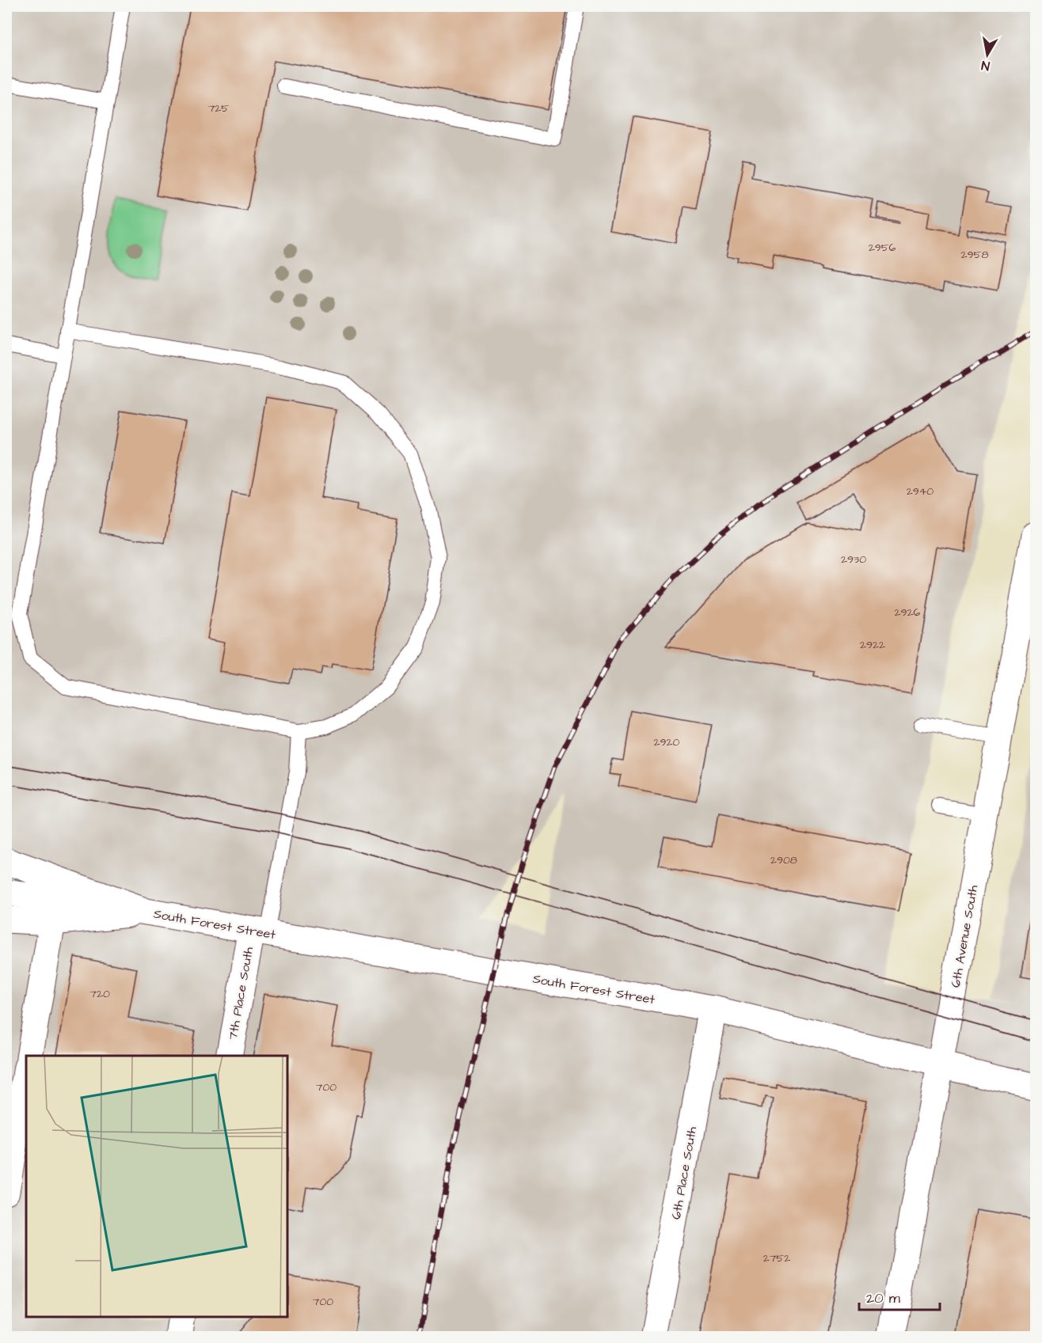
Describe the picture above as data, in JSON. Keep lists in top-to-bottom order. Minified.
{"streets":{"main road":["South Forest Street","6th Avenue South","7th Place South","6th Place South"]},"crossings":[["South Forest Street","6th Avenue South"],["South Forest Street","7th Place South"],["South Forest Street","6th Place South"]],"house_numbers":["725","2956","2958","2940","2930","2926","2922","2920","2908","720","700","2752","700"],"scale_bar":"20 m","north":"bottom"}
